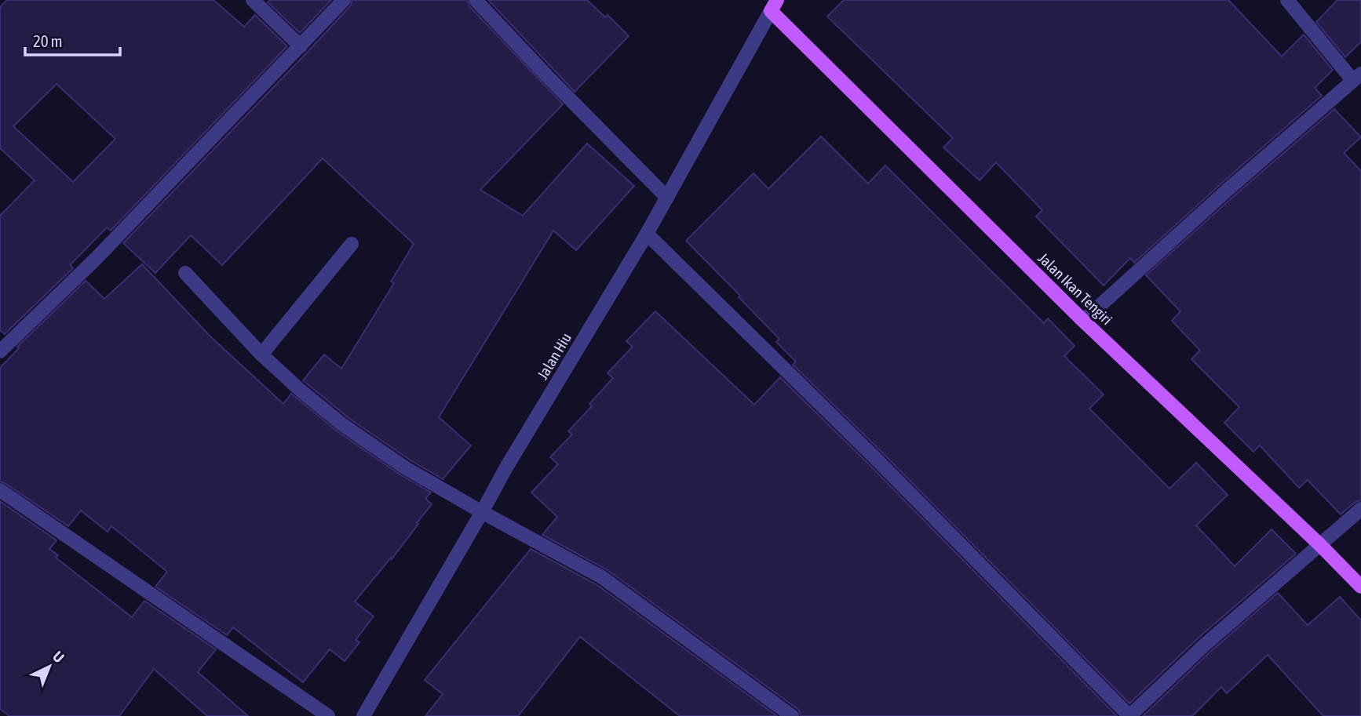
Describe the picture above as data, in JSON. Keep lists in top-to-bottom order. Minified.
{"streets":{"main road":["Jalan Ikan Tengiri"],"street":["Jalan Hiu"]},"crossings":[["Jalan Ikan Tengiri","Jalan Hiu"]],"scale_bar":"20 m","north":"top right"}
